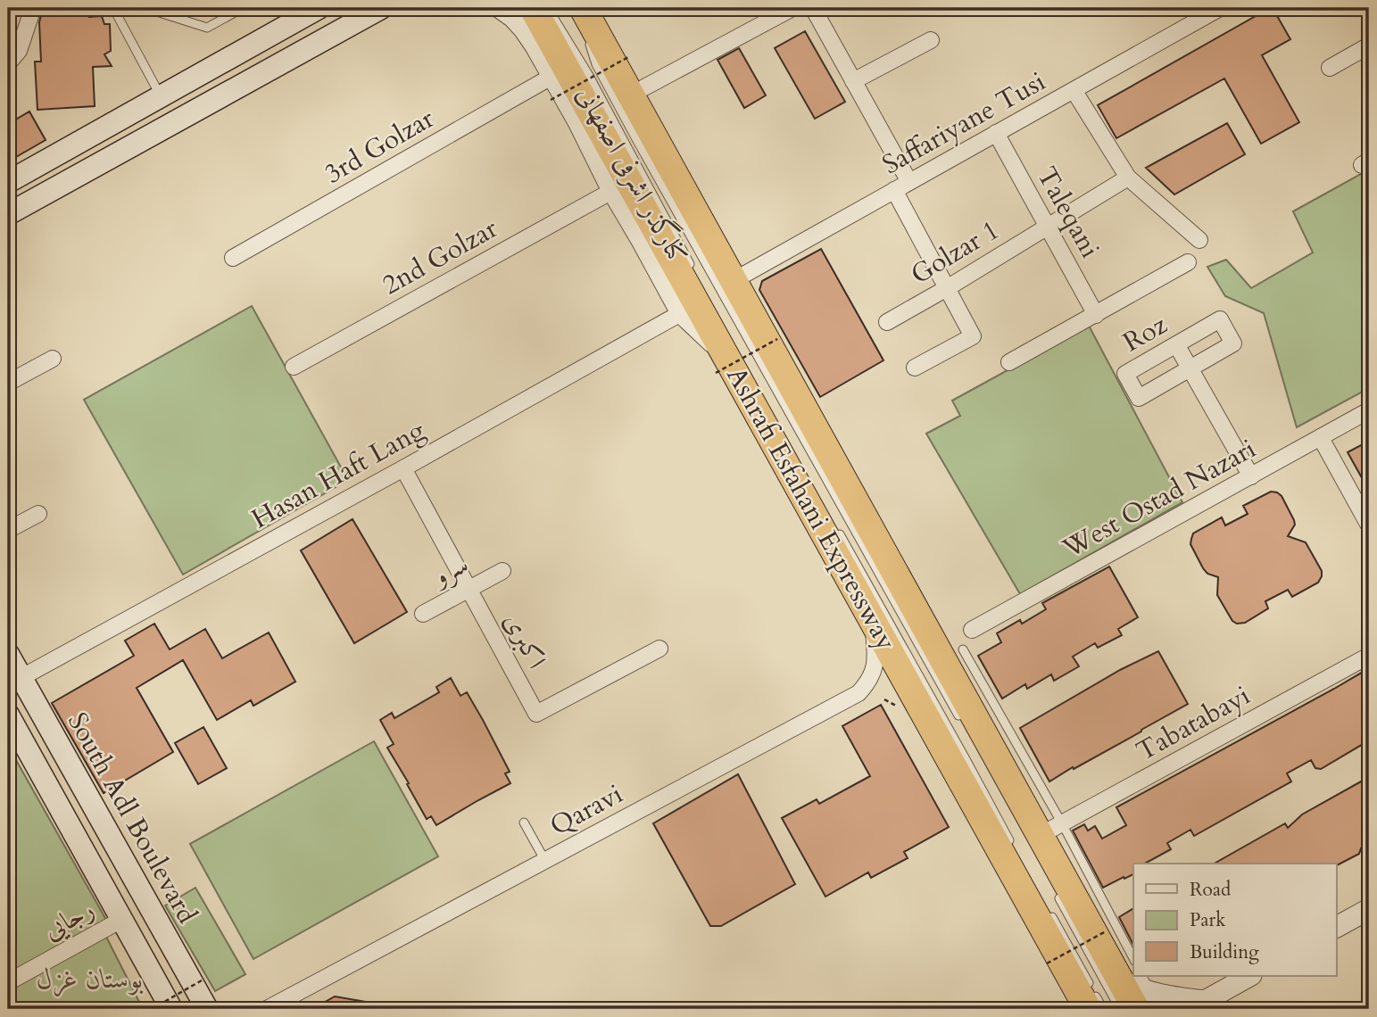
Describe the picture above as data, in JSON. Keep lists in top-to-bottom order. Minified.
{"streets":{"highway":["Ashrafi Esfahani Expressway"],"main road":["South Adl Boulevard"],"street":["Saffariyane Tusi","3rd Golzar","کنارگذر اشرفی اصفهانی","Taleqani","Golzar 1","2nd Golzar","Roz","Hasan Haft Lang","West Ostad Nazari","سرو","اکبری","Tabatabayi","Qaravi","رجایی"]},"crossings":[["Saffariyane Tusi","Taleqani"],["Saffariyane Tusi","Ashrafi Esfahani Expressway"],["3rd Golzar","کنارگذر اشرفی اصفهانی"],["کنارگذر اشرفی اصفهانی","2nd Golzar"],["کنارگذر اشرفی اصفهانی","Hasan Haft Lang"],["کنارگذر اشرفی اصفهانی","Ashrafi Esfahani Expressway"],["Taleqani","Golzar 1"],["Hasan Haft Lang","اکبری"],["Hasan Haft Lang","South Adl Boulevard"],["Ashrafi Esfahani Expressway","Tabatabayi"],["Ashrafi Esfahani Expressway","Qaravi"],["سرو","اکبری"]],"parks":["بوستان غزل"],"legend":["Road","Park","Building"]}
